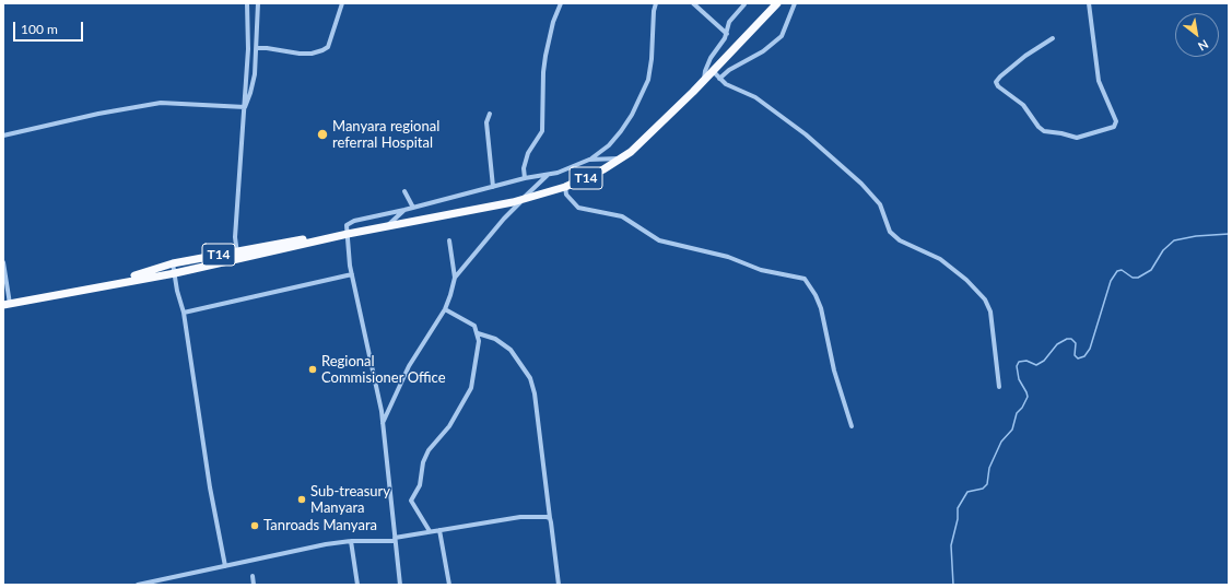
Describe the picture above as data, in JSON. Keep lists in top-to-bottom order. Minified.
{"streets":{"highway":["T14"]},"places":["Manyara regional referral Hospital","Regional Commisioner Office","Sub-treasury Manyara","Tanroads Manyara"],"scale_bar":"100 m","north":"bottom right"}
